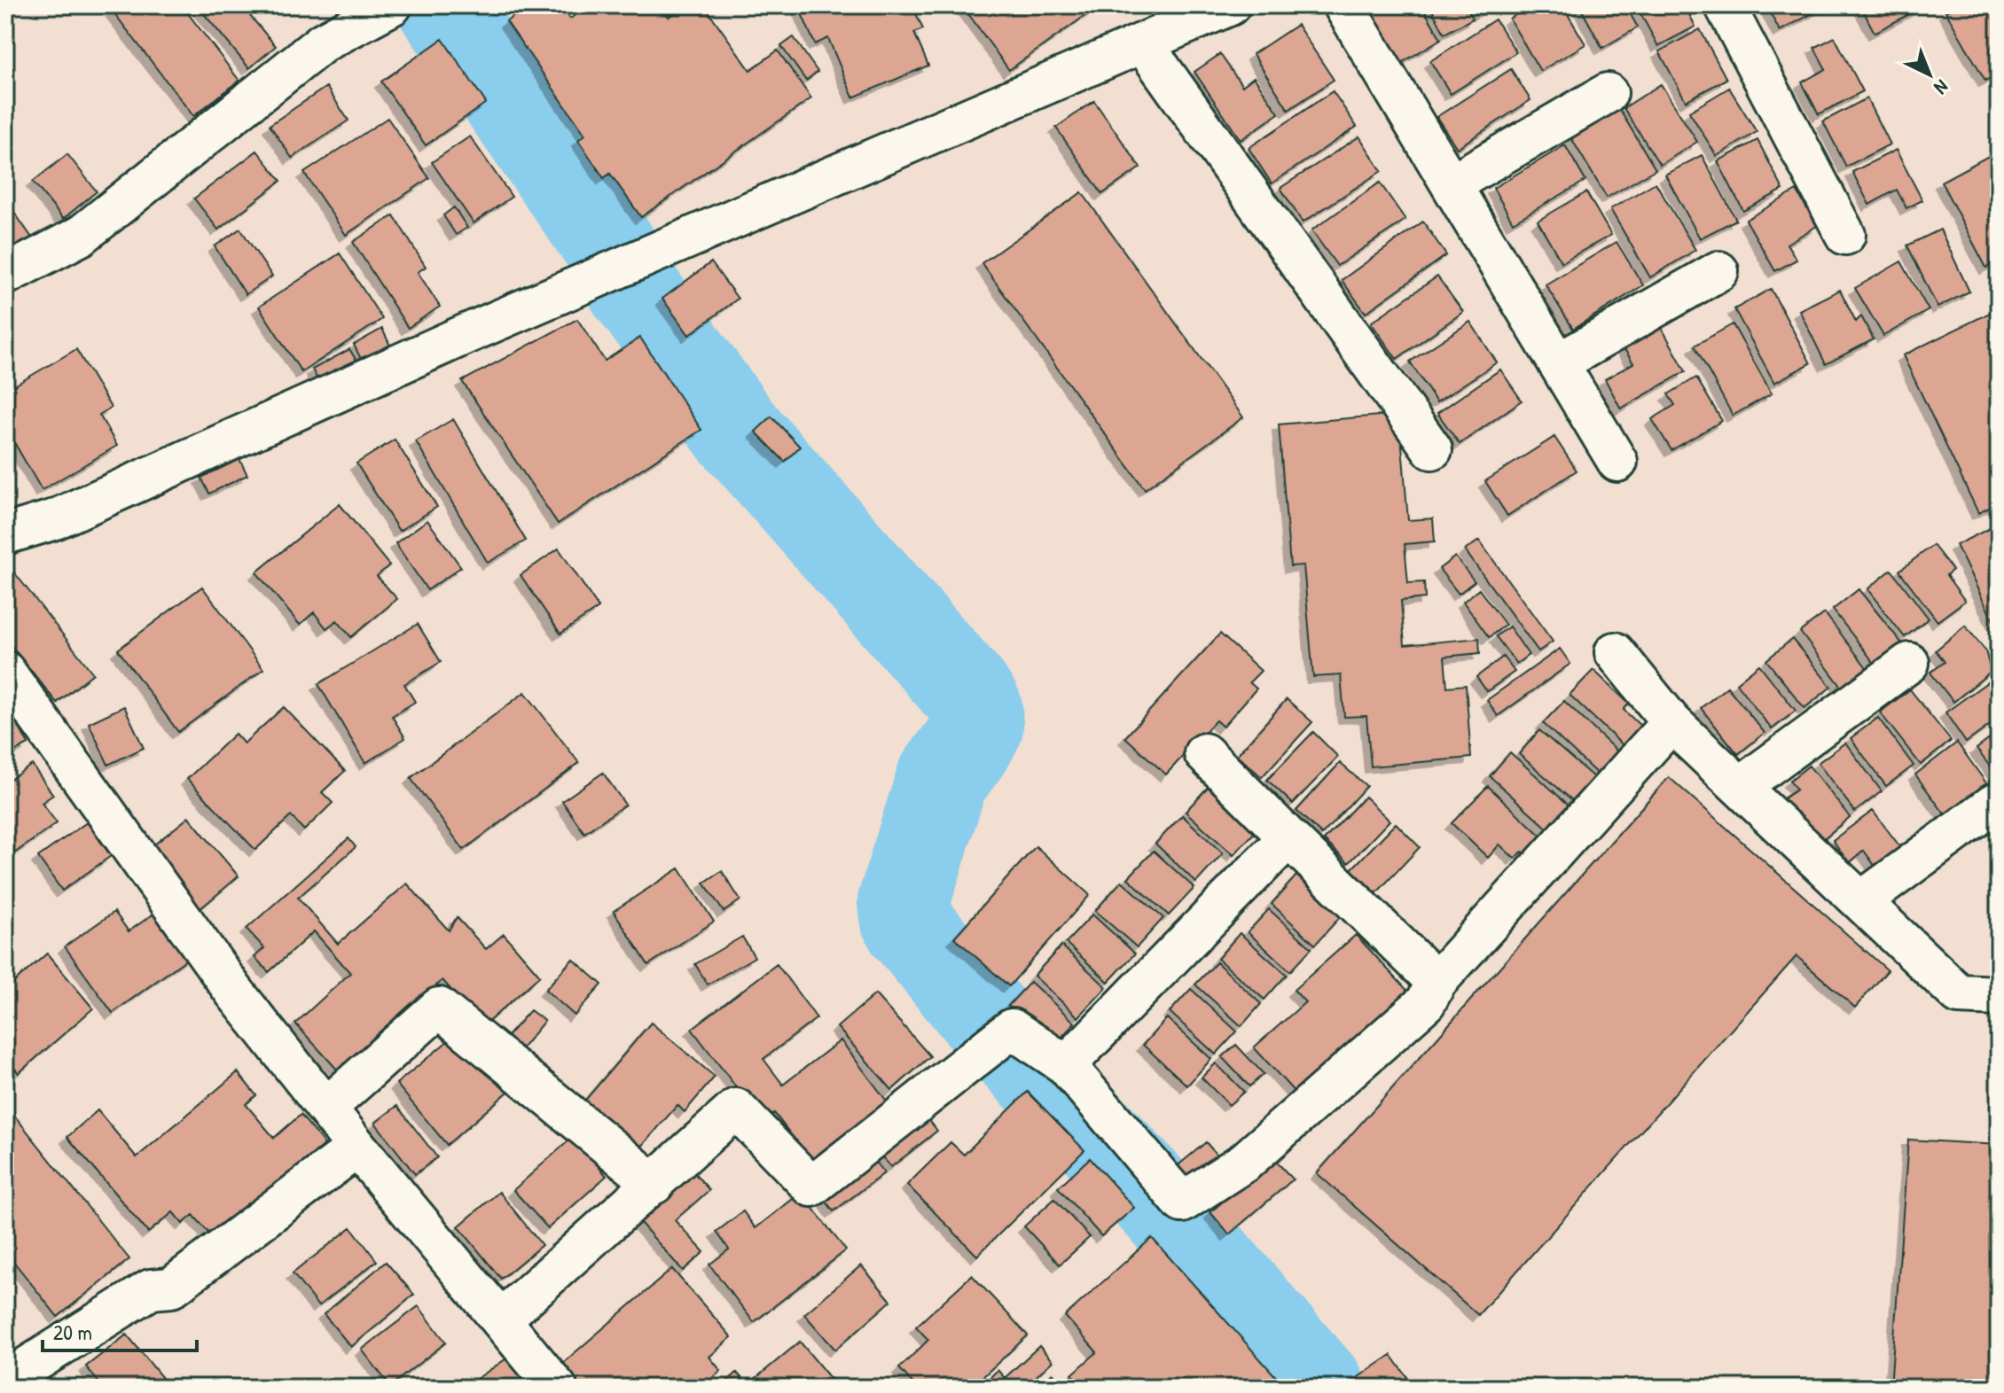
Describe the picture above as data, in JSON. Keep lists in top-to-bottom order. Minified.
{"scale_bar":"20 m","north":"bottom right"}
